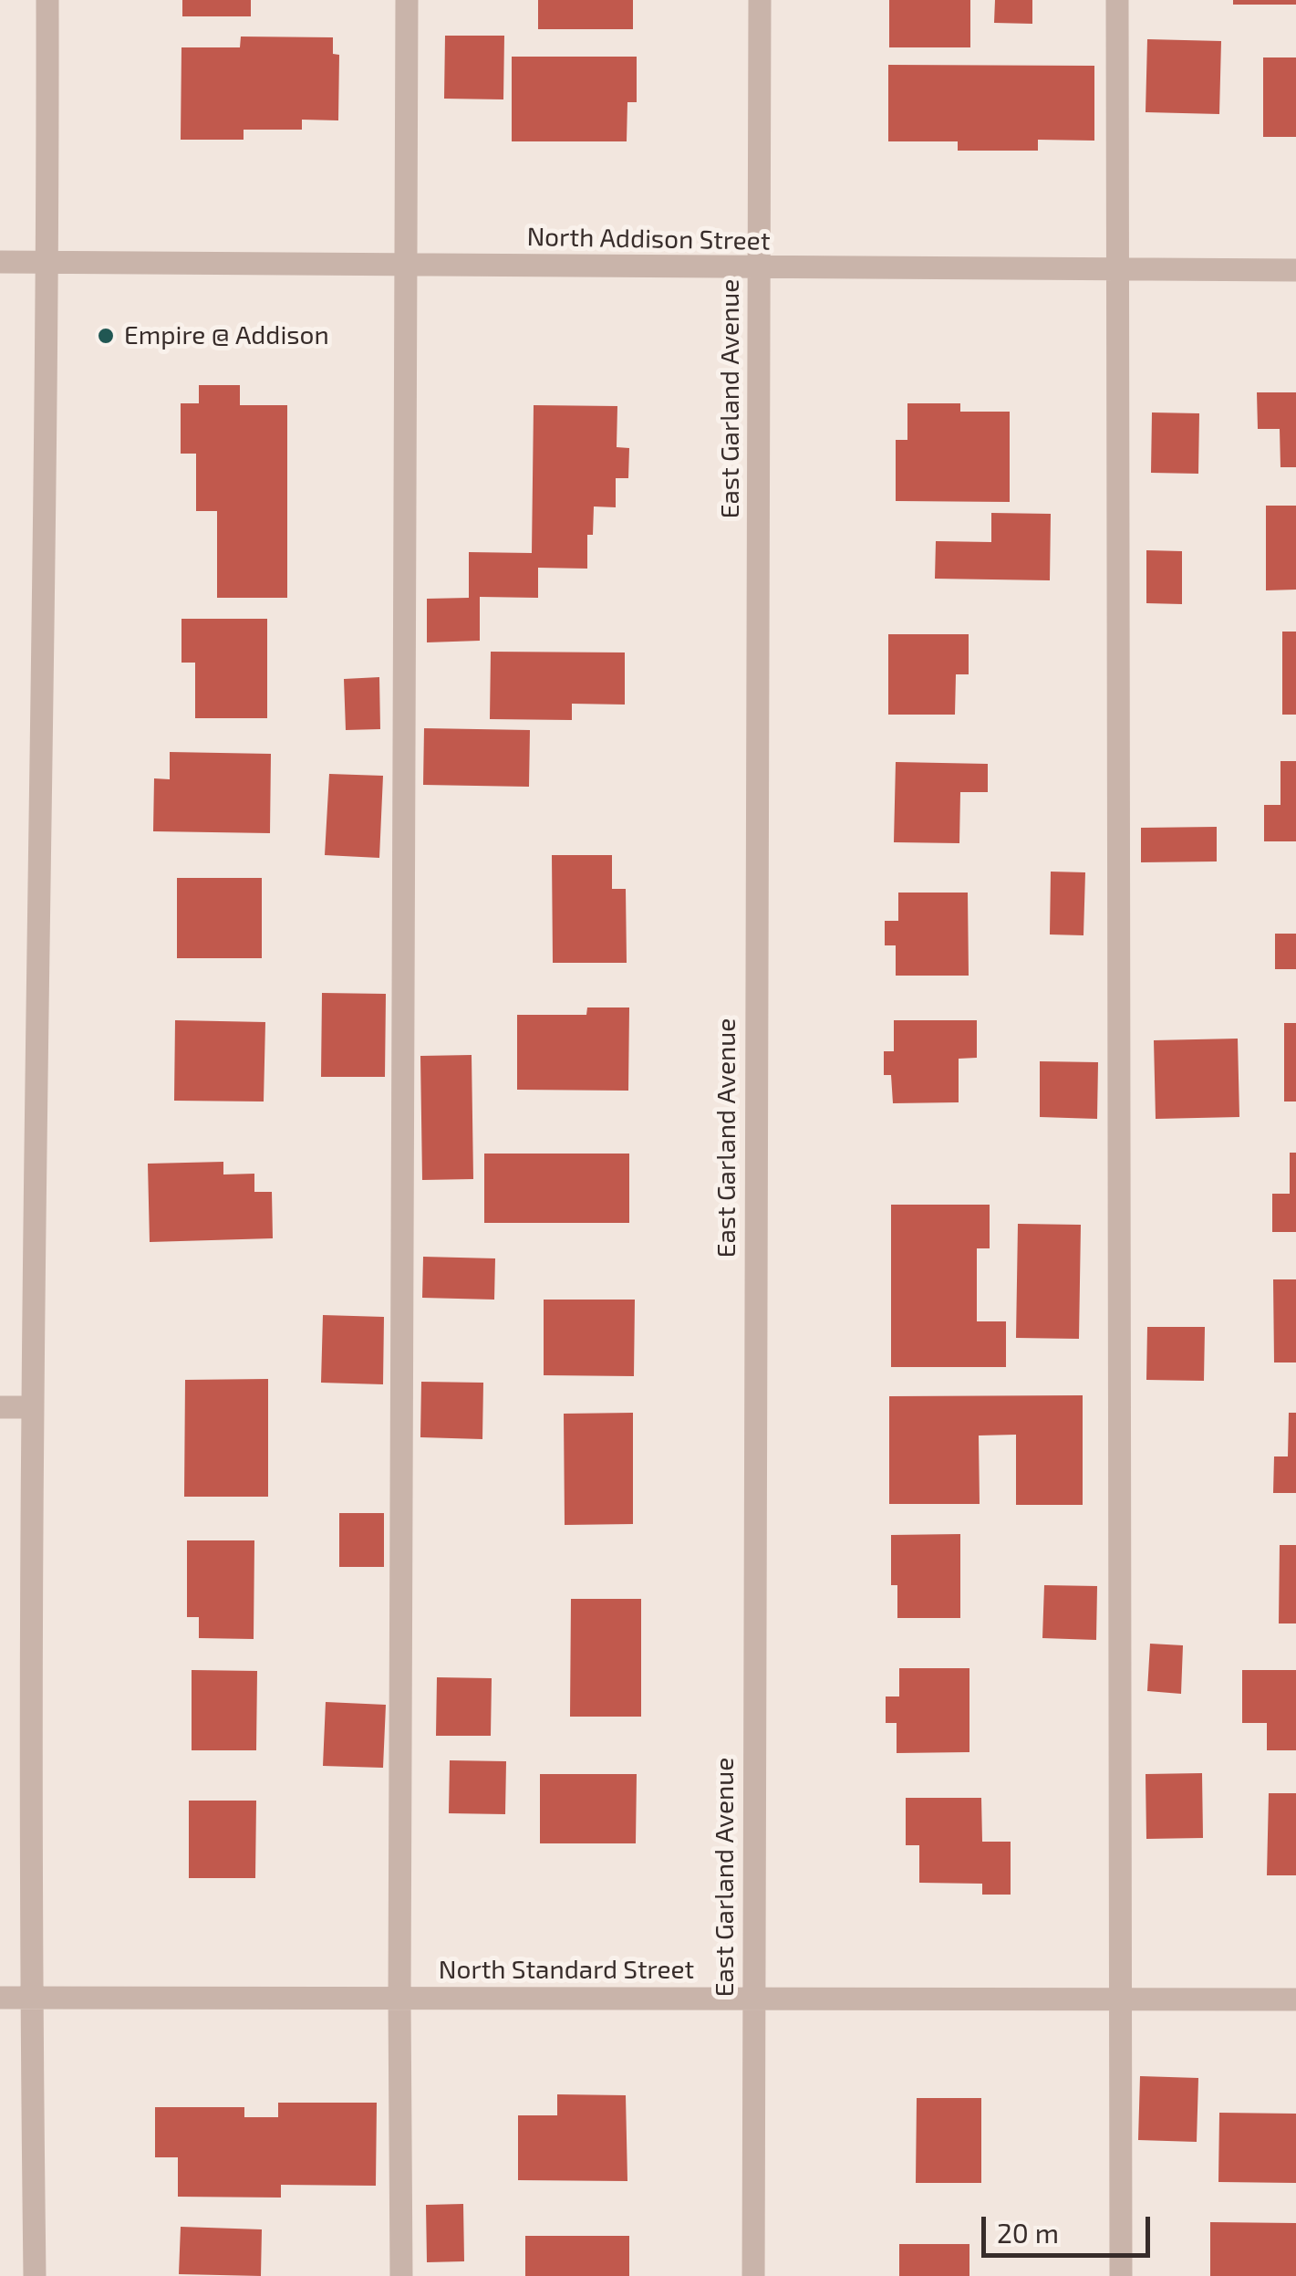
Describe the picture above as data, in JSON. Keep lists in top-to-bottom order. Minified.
{"streets":{"street":["North Addison Street","East Garland Avenue","North Standard Street"]},"crossings":[["North Addison Street","East Garland Avenue"],["East Garland Avenue","North Standard Street"]],"places":["Empire @ Addison"],"scale_bar":"20 m"}
